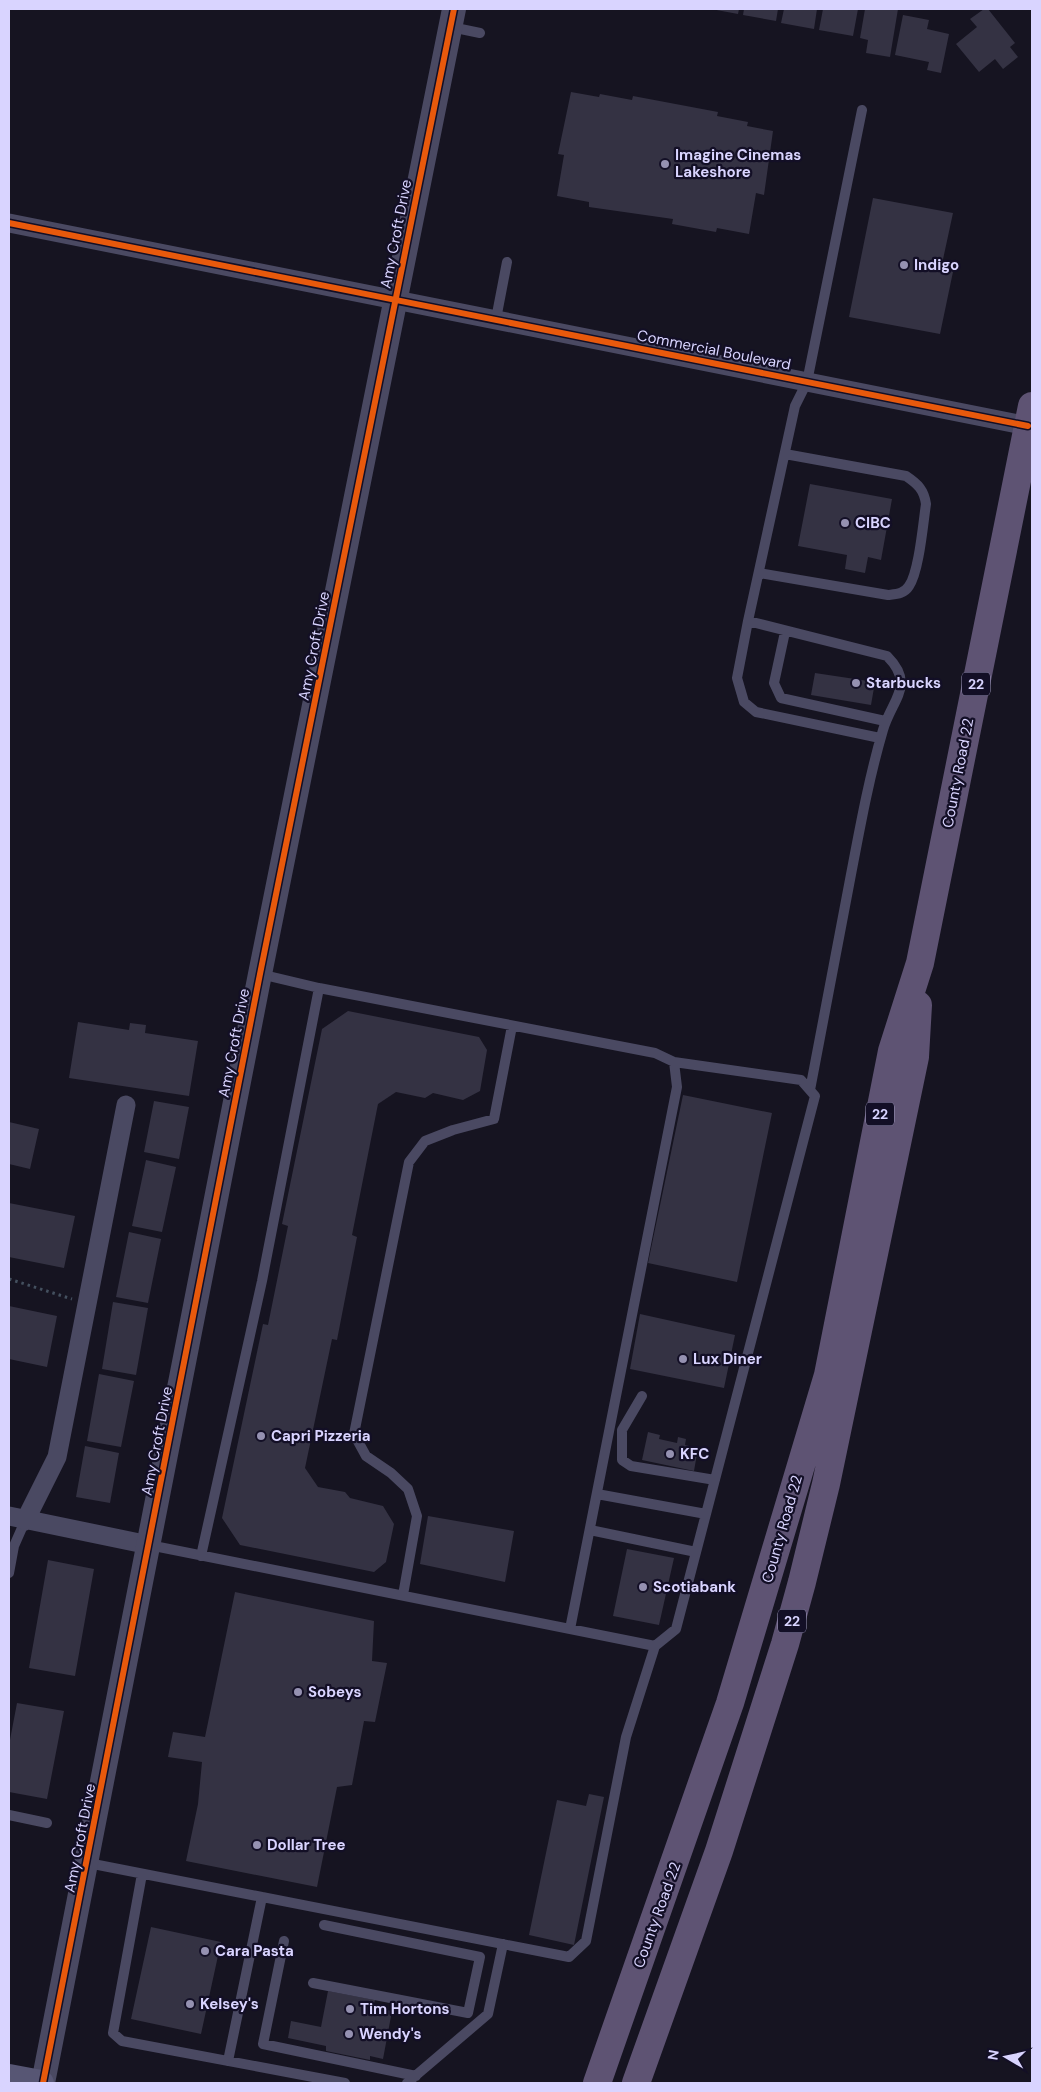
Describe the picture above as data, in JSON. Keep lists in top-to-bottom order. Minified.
{"streets":{"main road":["22","County Road 22"],"street":["Amy Croft Drive","Commercial Boulevard"]},"crossings":[["Amy Croft Drive","Commercial Boulevard"],["Commercial Boulevard","County Road 22"]],"places":["Imagine Cinemas Lakeshore","Indigo","CIBC","Starbucks","Lux Diner","Capri Pizzeria","KFC","Scotiabank","Sobeys","Dollar Tree","Cara Pasta","Kelsey's","Tim Hortons","Wendy's"],"north":"left"}
